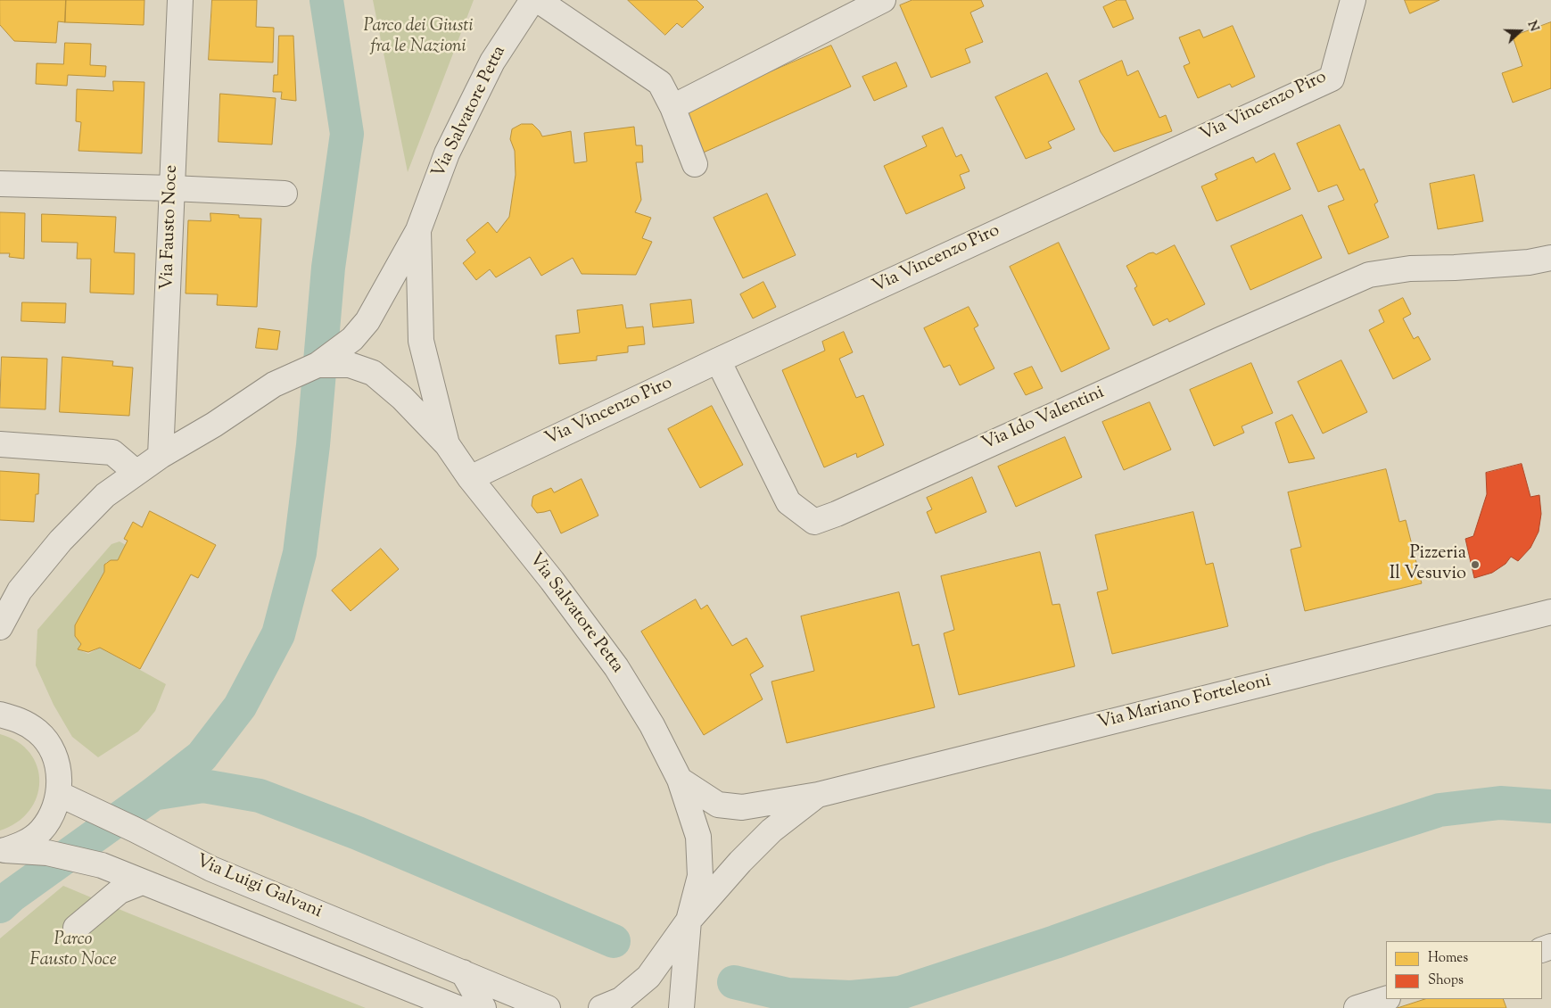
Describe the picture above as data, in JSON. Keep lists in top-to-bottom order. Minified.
{"streets":{"street":["Via Vincenzo Piro","Via Salvatore Petta","Via Fausto Noce","Via Ido Valentini","Via Mariano Forteleoni","Via Luigi Galvani"]},"crossings":[["Via Vincenzo Piro","Via Salvatore Petta"],["Via Vincenzo Piro","Via Ido Valentini"],["Via Salvatore Petta","Via Mariano Forteleoni"]],"parks":["Parco dei Giusti fra le Nazioni","Parco Fausto Noce"],"places":["Pizzeria Il Vesuvio"],"legend":["Homes","Shops"],"north":"right"}
